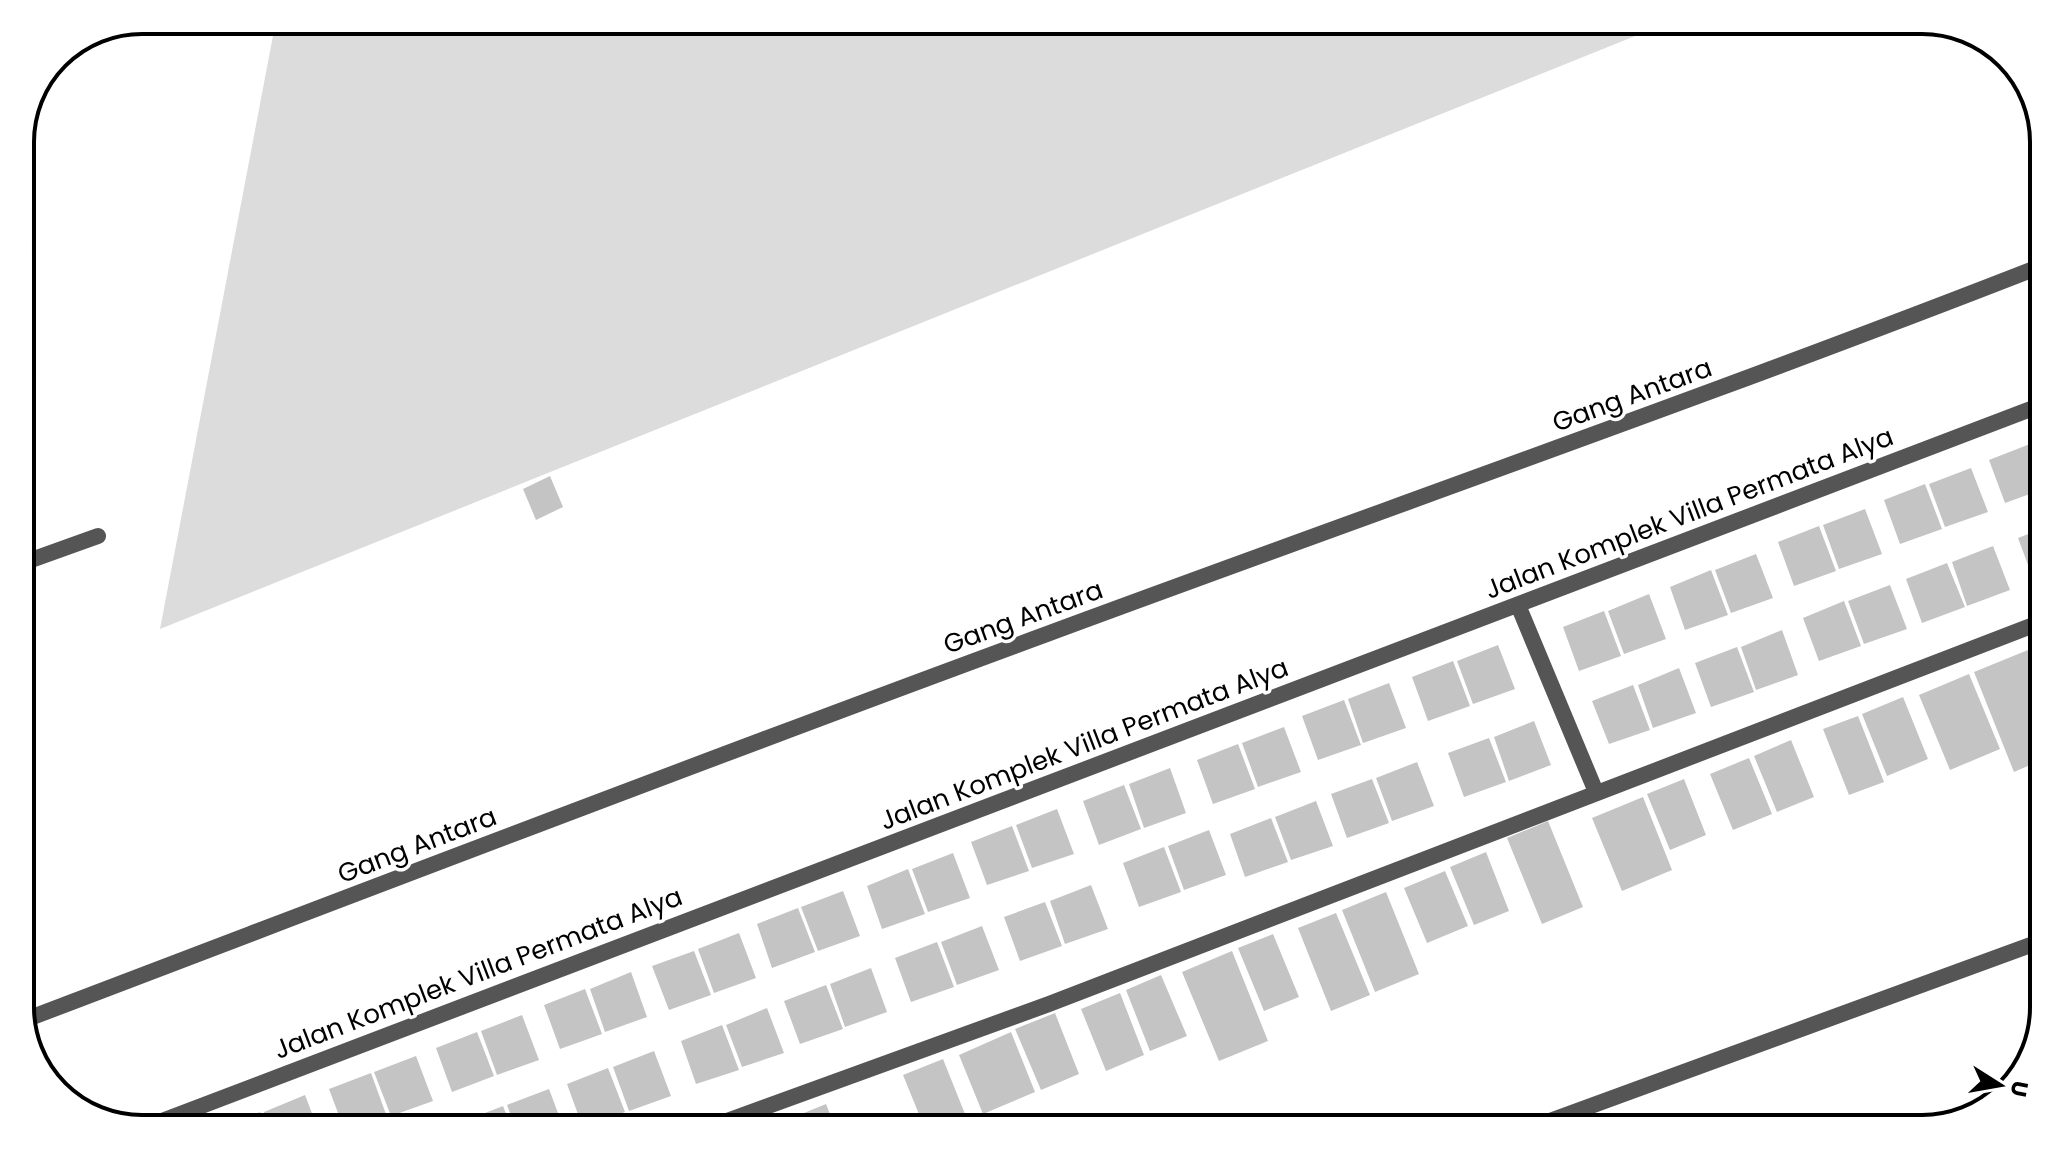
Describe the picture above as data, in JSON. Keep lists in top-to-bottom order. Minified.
{"streets":{"street":["Gang Antara","Jalan Komplek Villa Permata Alya"]},"north":"right"}
